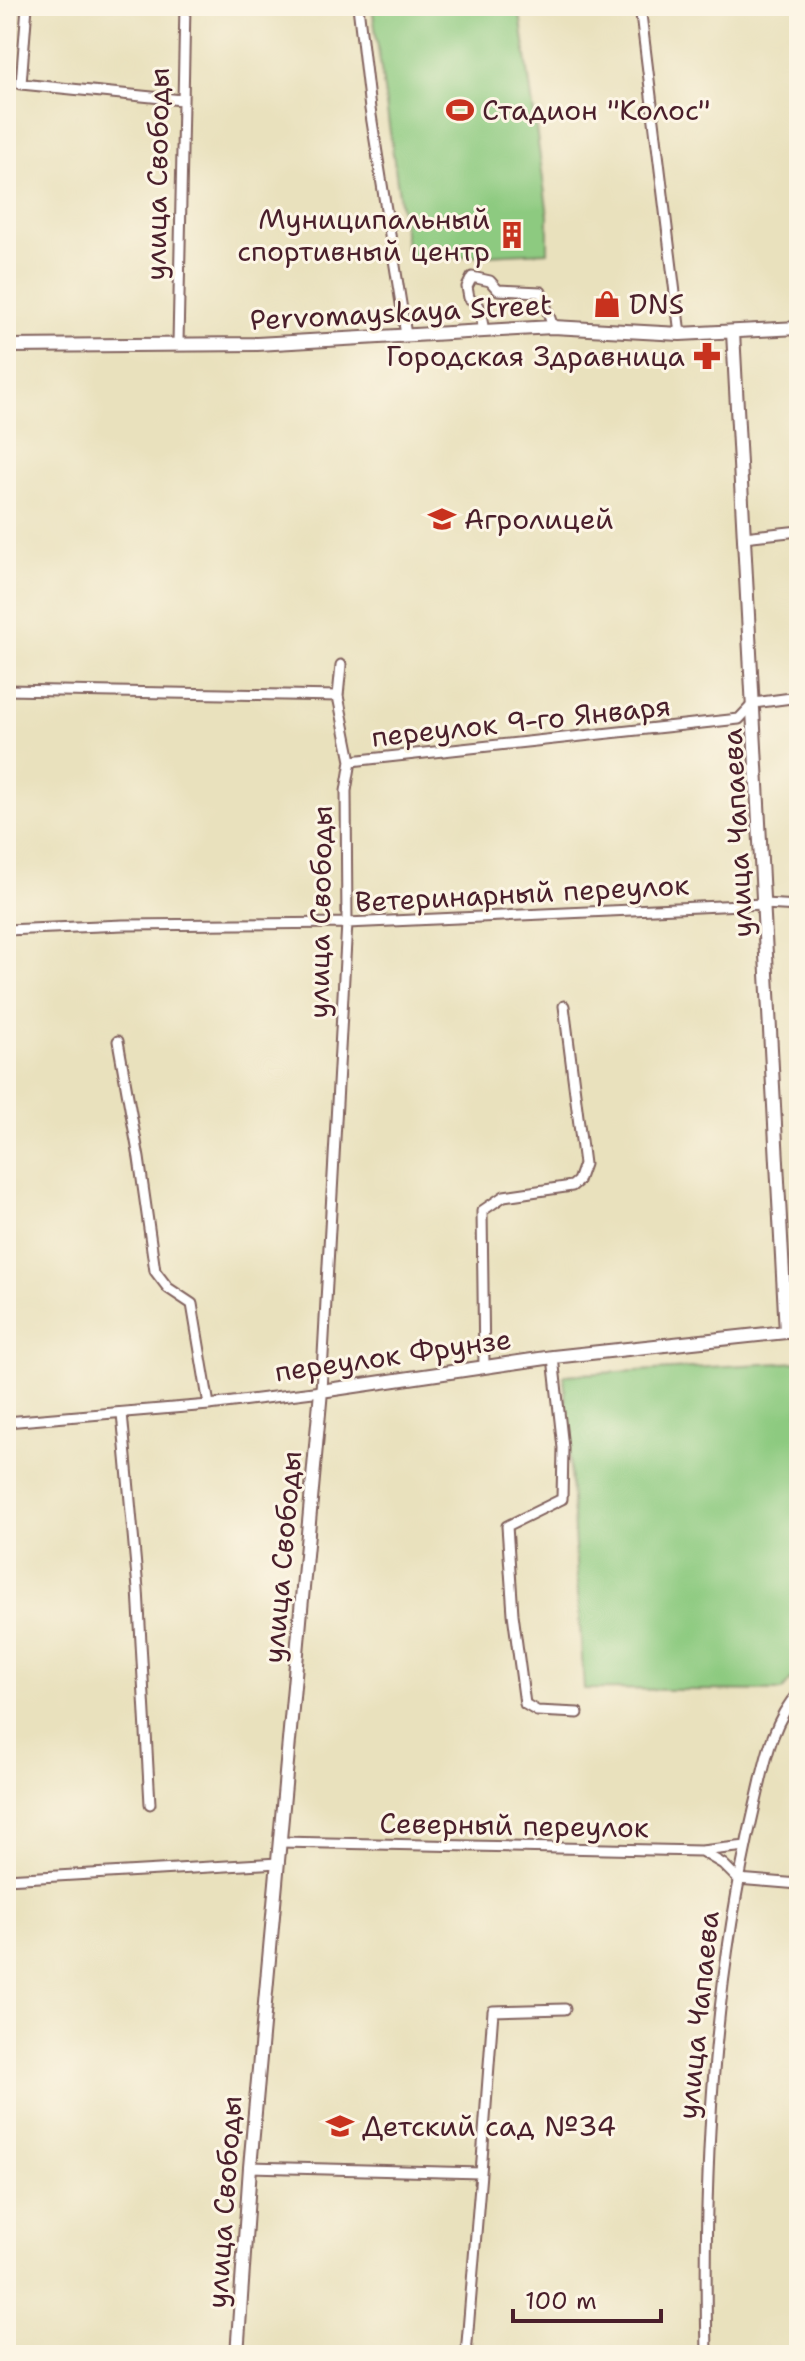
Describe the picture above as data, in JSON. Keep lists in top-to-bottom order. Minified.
{"streets":{"main road":["улица Свободы","Pervomayskaya Street","улица Чапаева","переулок Фрунзе"],"street":["переулок 9-го Января","Ветеринарный переулок","Северный переулок"]},"crossings":[["улица Свободы","Pervomayskaya Street"],["улица Свободы","переулок 9-го Января"],["улица Свободы","Ветеринарный переулок"],["улица Свободы","переулок Фрунзе"],["улица Свободы","Северный переулок"],["Pervomayskaya Street","улица Чапаева"],["переулок 9-го Января","улица Чапаева"],["улица Чапаева","Ветеринарный переулок"],["улица Чапаева","переулок Фрунзе"],["улица Чапаева","Северный переулок"]],"places":{"sports":["Стадион \"Колос\""],"building":["Муниципальный спортивный центр"],"shop":["DNS"],"pharmacy":["Городская Здравница"],"school or university":["Агролицей","Детский сад №34"]},"scale_bar":"100 m"}
